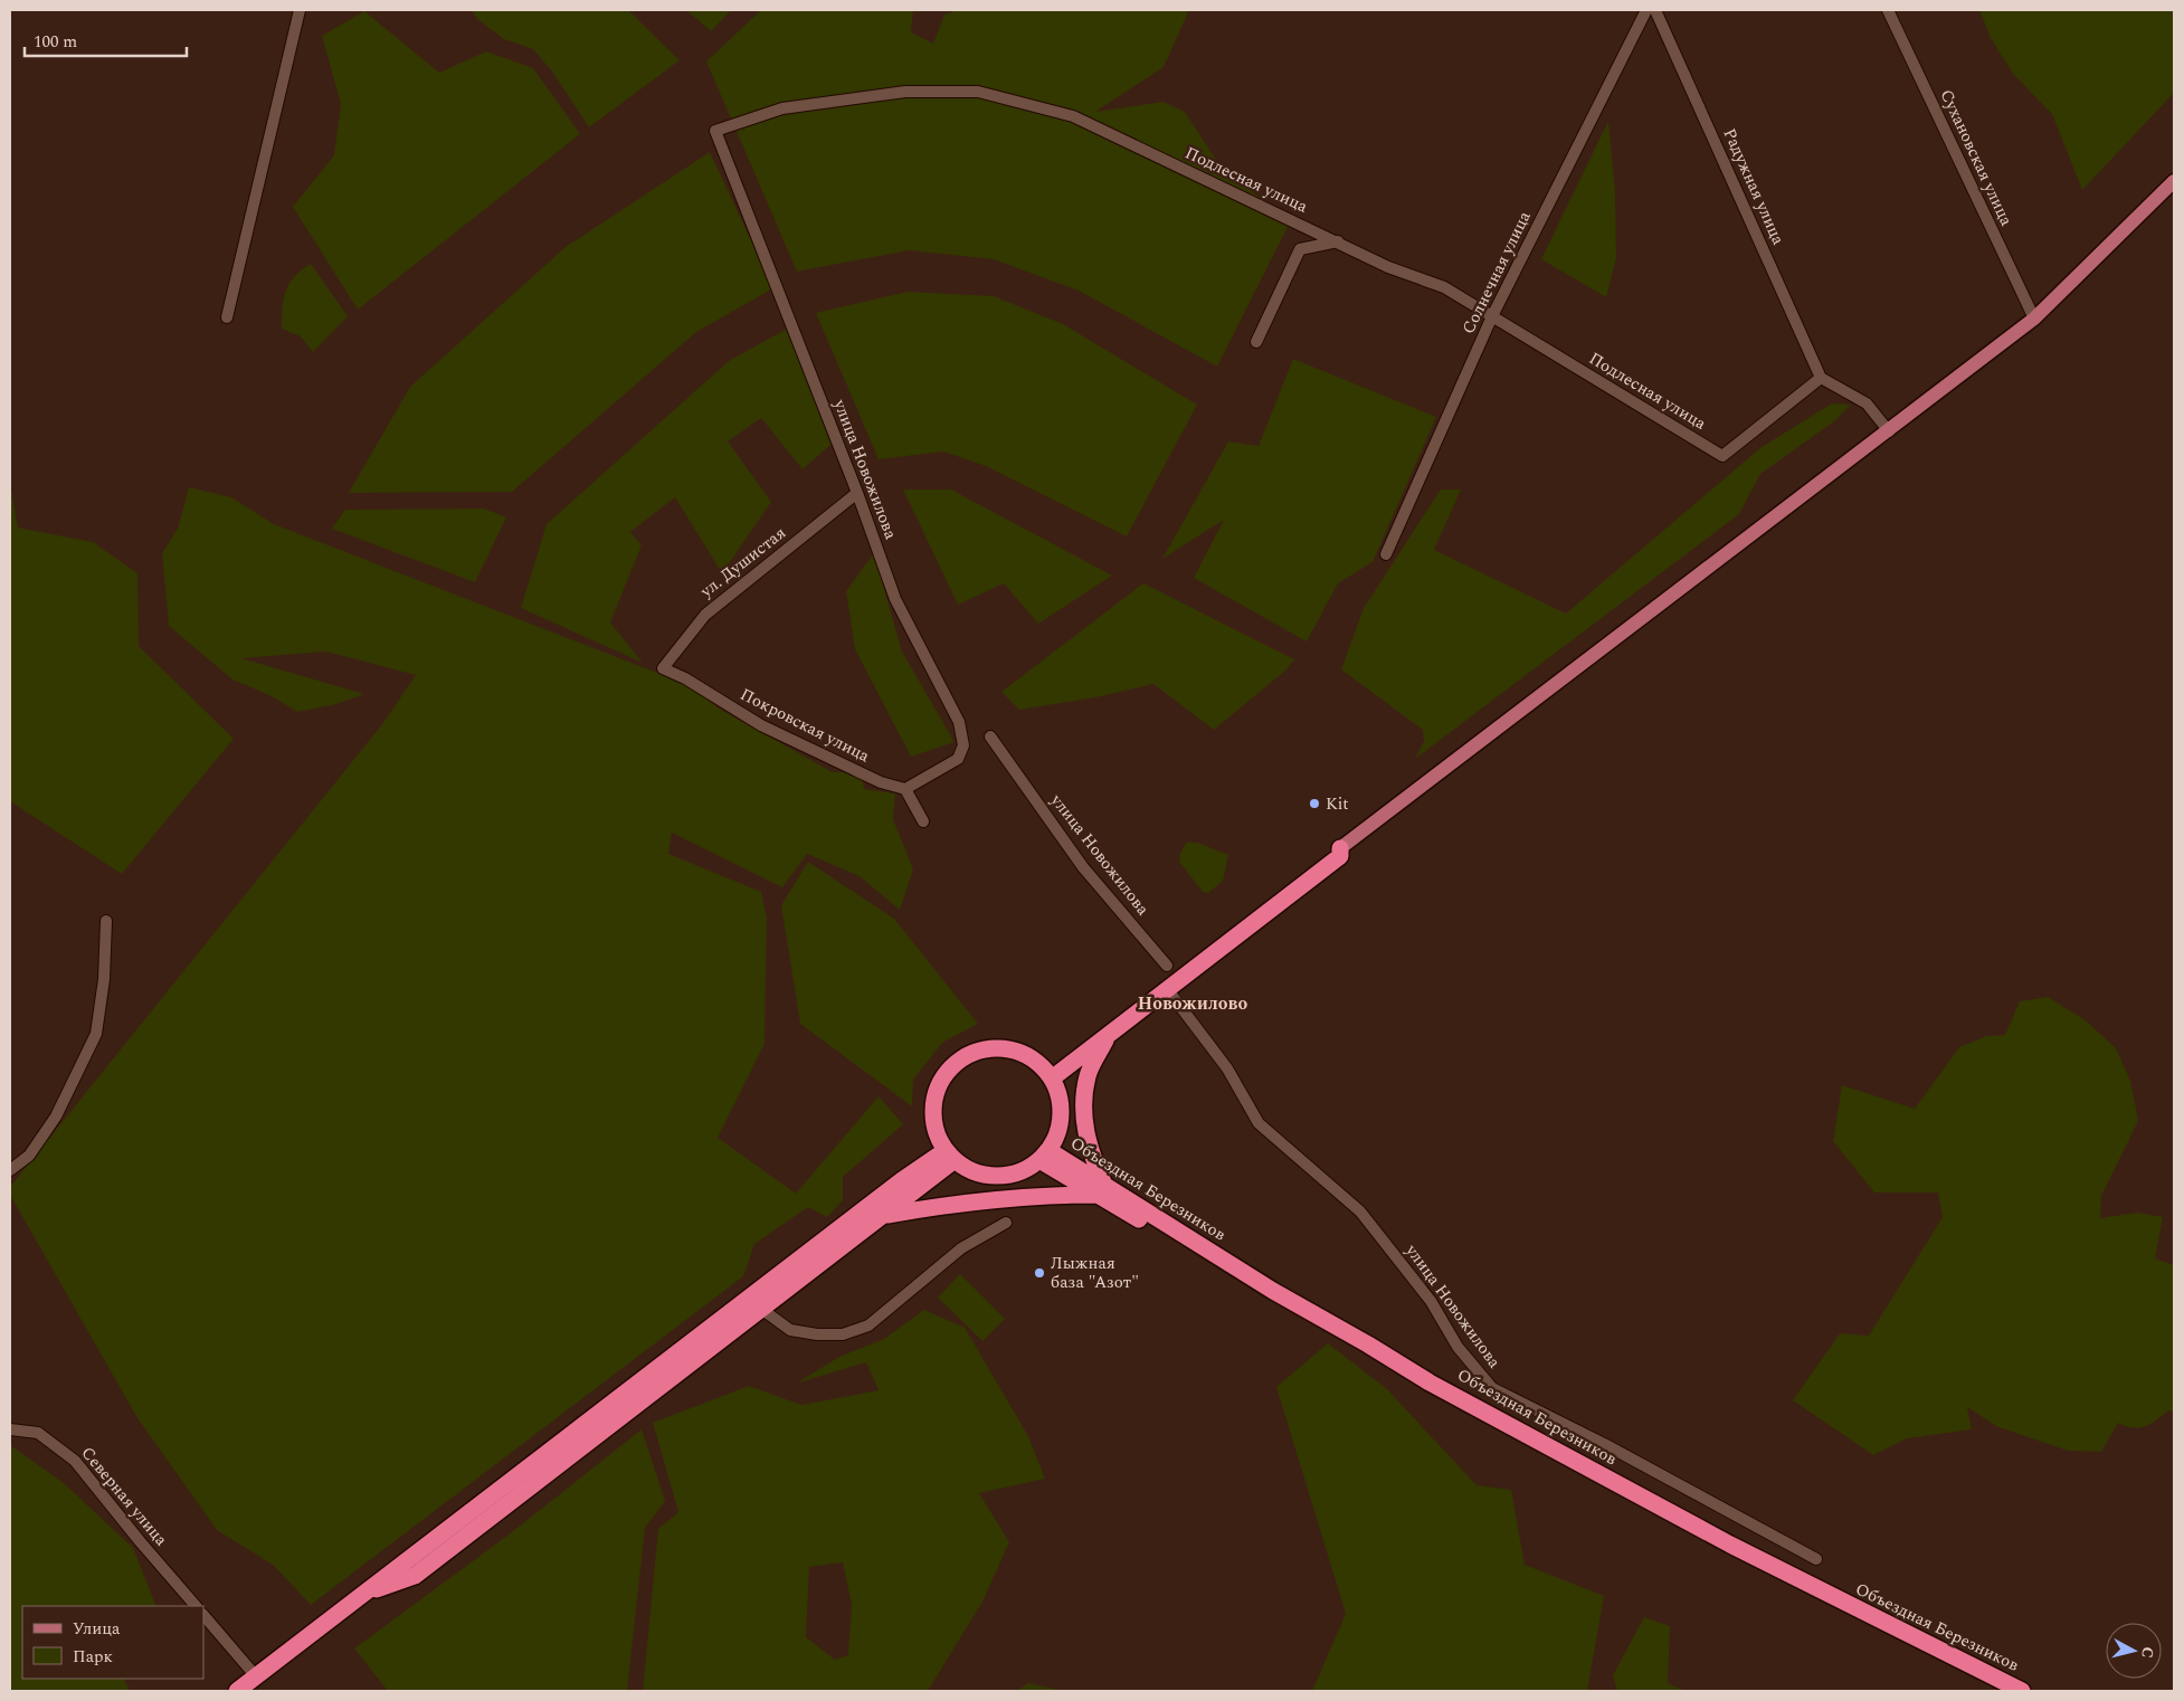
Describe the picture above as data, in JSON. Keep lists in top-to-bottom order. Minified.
{"streets":{"highway":["Объездная Березников"],"street":["Сухановская улица","Подлесная улица","Радужная улица","Солнечная улица","улица Новожилова","ул. Душистая","Покровская улица","Северная улица"]},"crossings":[["Подлесная улица","Радужная улица"],["Подлесная улица","Солнечная улица"],["Подлесная улица","улица Новожилова"],["улица Новожилова","ул. Душистая"],["улица Новожилова","Покровская улица"],["ул. Душистая","Покровская улица"]],"districts":["Новожилово"],"places":["Kit","Лыжная база \"Азот\""],"legend":["Улица","Парк"],"scale_bar":"100 m","north":"right"}
